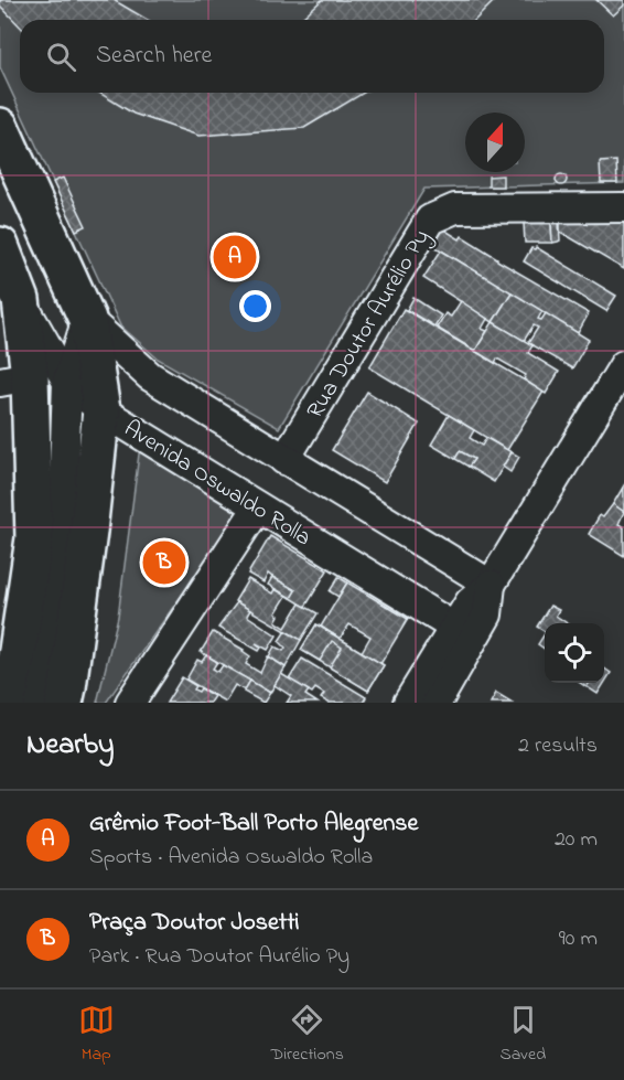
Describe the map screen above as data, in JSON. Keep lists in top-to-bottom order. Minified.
{"streets":{"street":["Rua Doutor Aurélio Py","Avenida Oswaldo Rolla"]},"north":"top","page":{"search":"Search here","pins":["A","B"],"heading":["Nearby","2 results"],"list":[{"mark":"A","name":"Grêmio Foot-Ball Porto Alegrense","note":"Sports · Avenida Oswaldo Rolla","value":"20 m"},{"mark":"B","name":"Praça Doutor Josetti","note":"Park · Rua Doutor Aurélio Py","value":"90 m"}],"nav":["Map","Directions","Saved"]}}
